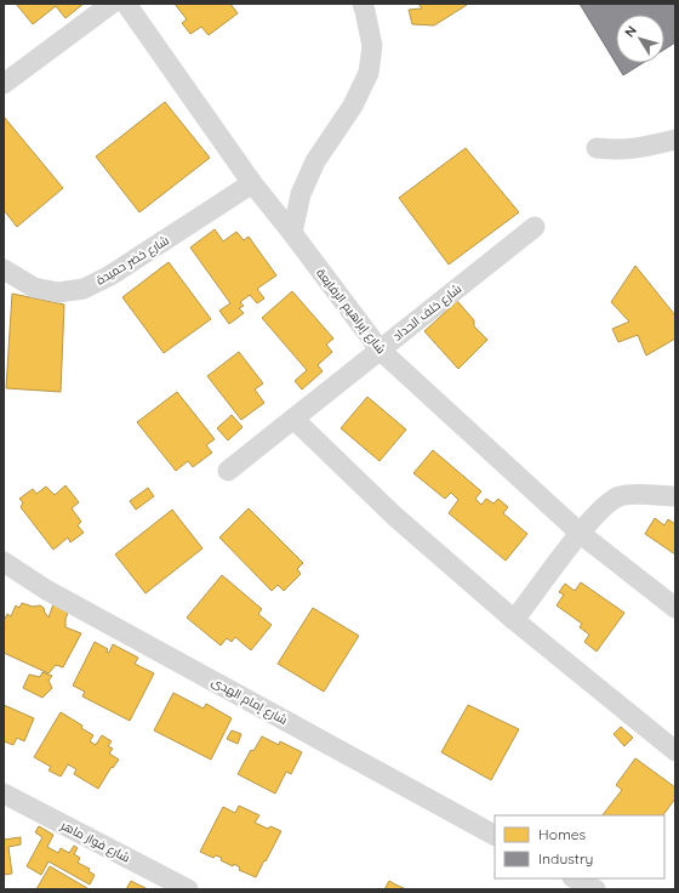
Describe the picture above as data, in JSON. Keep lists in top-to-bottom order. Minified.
{"streets":{"street":["شارع خضر حميدة","شارع إبراهيم الرفايعة","شارع خلف الحداد","شارع إمام الهدى","شارع فواز ماهر"]},"crossings":[["شارع خضر حميدة","شارع إبراهيم الرفايعة"],["شارع إبراهيم الرفايعة","شارع خلف الحداد"]],"legend":["Homes","Industry"],"north":"top left"}
